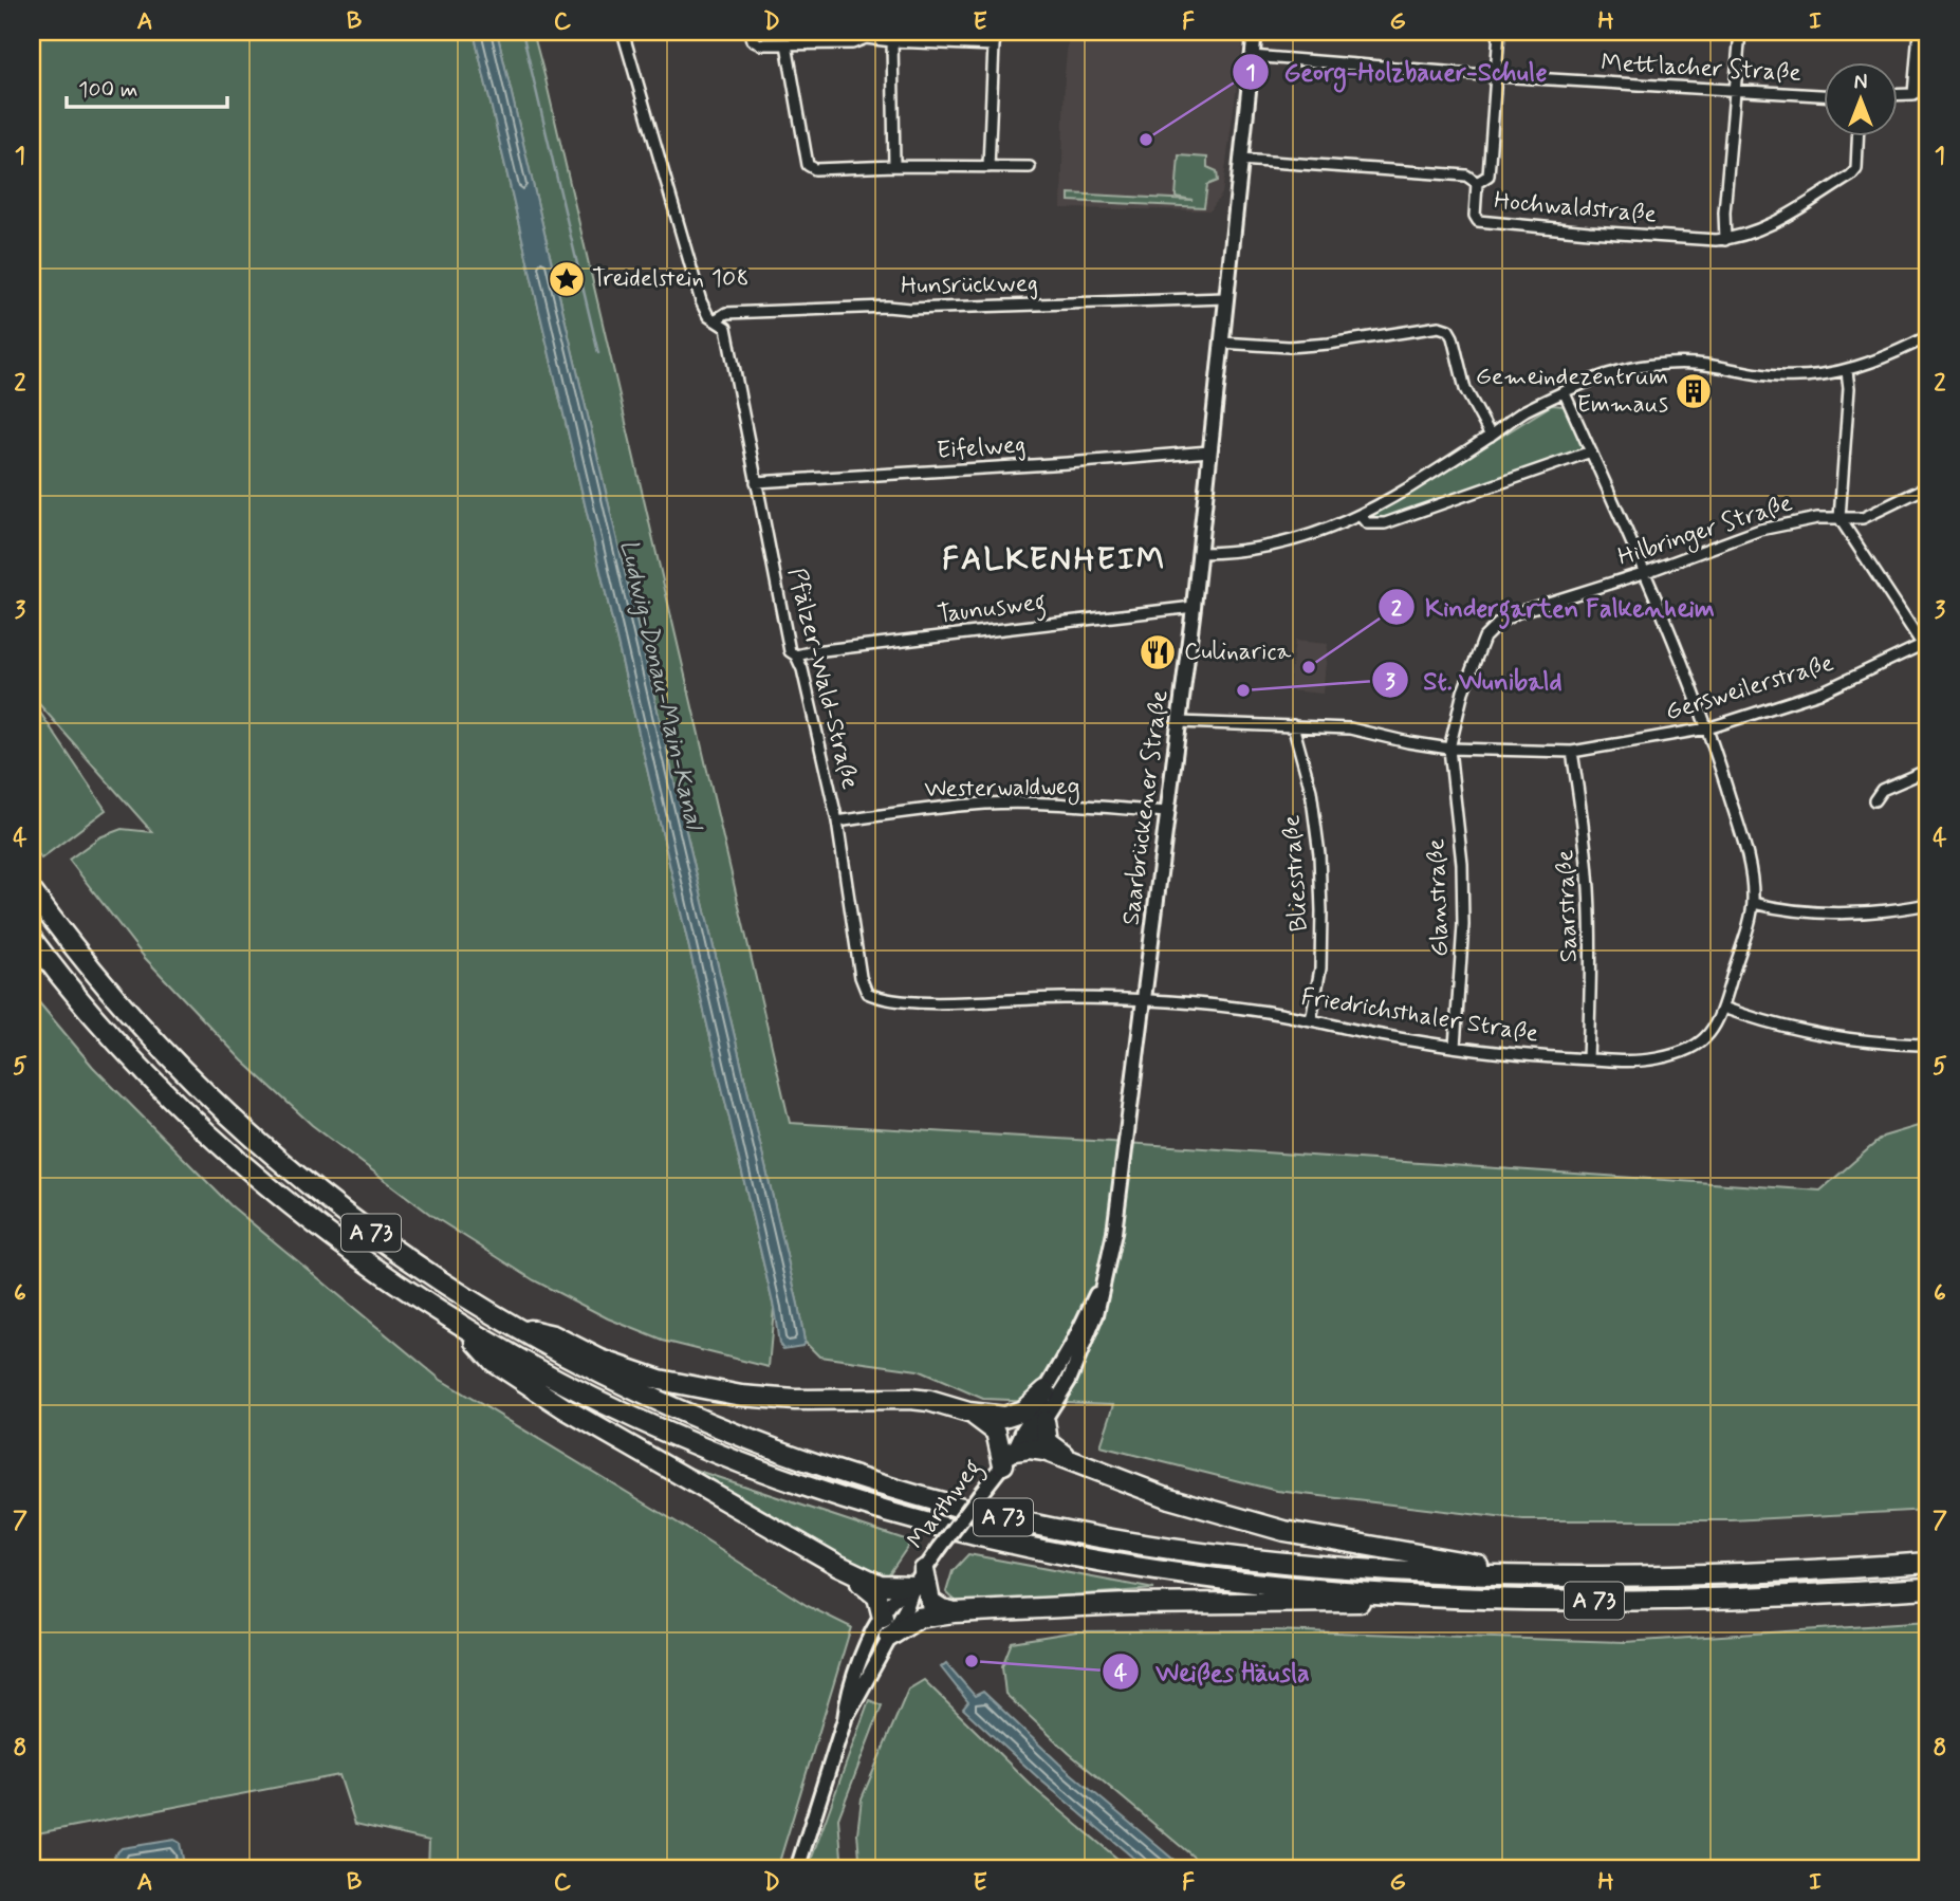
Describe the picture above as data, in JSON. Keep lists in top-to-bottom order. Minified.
{"streets":{"highway":["A 73"],"main road":["Saarbrückener Straße","Marthweg"],"street":["Mettlacher Straße","Hochwaldstraße","Hunsrückweg","Eifelweg","Hilbringer Straße","Taunusweg","Pfälzer-Wald-Straße","Gersweilerstraße","Westerwaldweg","Bliesstraße","Glanstraße","Saarstraße","Friedrichsthaler Straße"]},"crossings":[["Mettlacher Straße","Saarbrückener Straße"],["Hochwaldstraße","Saarbrückener Straße"],["Hunsrückweg","Pfälzer-Wald-Straße"],["Hunsrückweg","Saarbrückener Straße"],["Eifelweg","Pfälzer-Wald-Straße"],["Eifelweg","Saarbrückener Straße"],["Hilbringer Straße","Gersweilerstraße"],["Hilbringer Straße","Glanstraße"],["Hilbringer Straße","Friedrichsthaler Straße"],["Taunusweg","Pfälzer-Wald-Straße"],["Taunusweg","Saarbrückener Straße"],["Pfälzer-Wald-Straße","Westerwaldweg"],["Pfälzer-Wald-Straße","Saarbrückener Straße"],["Pfälzer-Wald-Straße","Friedrichsthaler Straße"],["Gersweilerstraße","Saarbrückener Straße"],["Gersweilerstraße","Bliesstraße"],["Gersweilerstraße","Glanstraße"],["Gersweilerstraße","Saarstraße"],["Gersweilerstraße","Friedrichsthaler Straße"],["Westerwaldweg","Saarbrückener Straße"],["Saarbrückener Straße","Friedrichsthaler Straße"],["Saarbrückener Straße","A 73"],["Saarbrückener Straße","Marthweg"],["Bliesstraße","Friedrichsthaler Straße"],["Glanstraße","Friedrichsthaler Straße"],["Saarstraße","Friedrichsthaler Straße"],["A 73","Marthweg"]],"districts":["FALKENHEIM"],"water":["Ludwig-Donau-Main-Kanal"],"places":{"other":["Georg-Holzbauer-Schule","Kindergarten Falkenheim","St. Wunibald","Weißes Häusla"],"place":["Treidelstein 108"],"building":["Gemeindezentrum Emmaus"],"restaurant":["Culinarica"]},"scale_bar":"100 m","north":"top","grid":{"columns":["A","B","C","D","E","F","G","H","I"],"rows":["1","2","3","4","5","6","7","8"]}}
